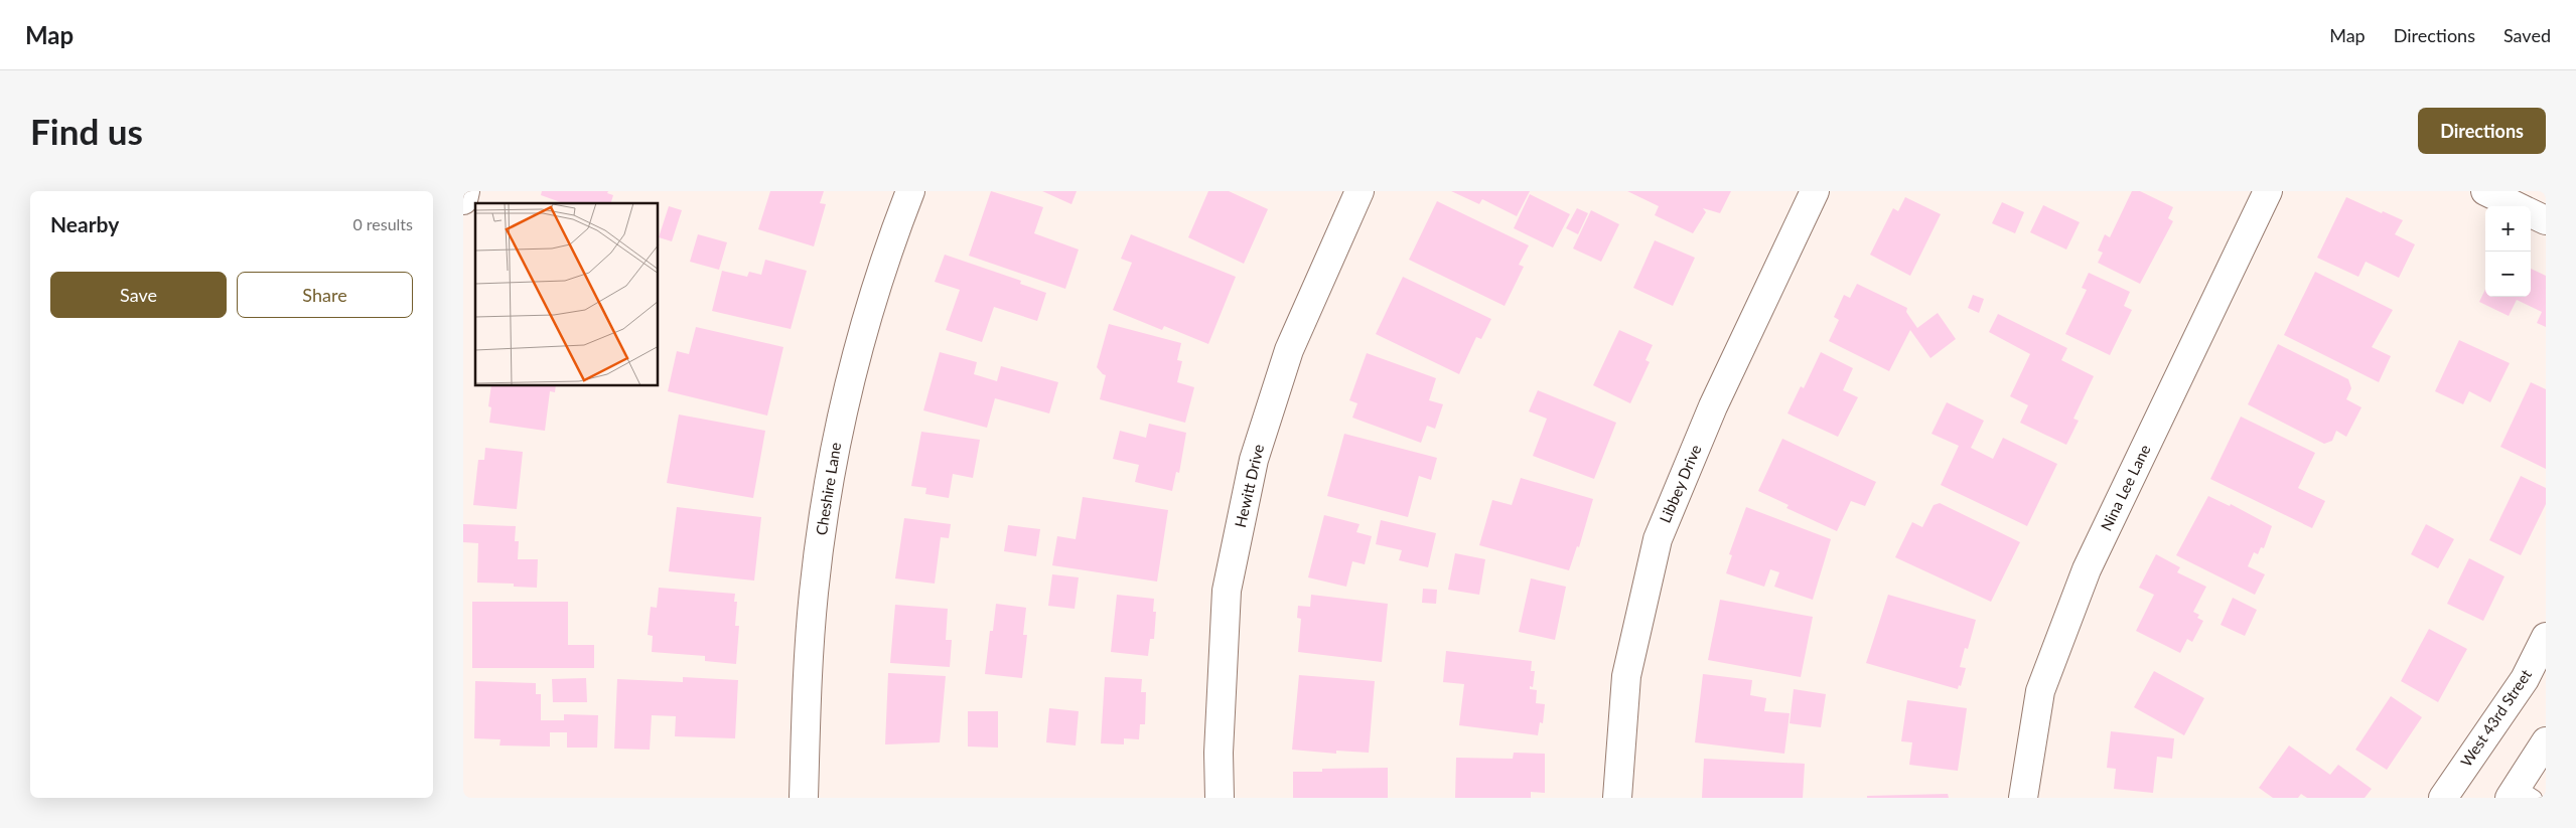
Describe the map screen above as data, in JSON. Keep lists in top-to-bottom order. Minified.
{"streets":{"street":["Libbey Drive","Hewitt Drive","Nina Lee Lane","Cheshire Lane","West 43rd Street"]},"page":{"header":"Map","nav":["Map","Directions","Saved"],"buttons":["Directions",["Save","Share"]],"title":"Find us","heading":["Nearby","0 results"],"map_buttons":["+","−"]}}
